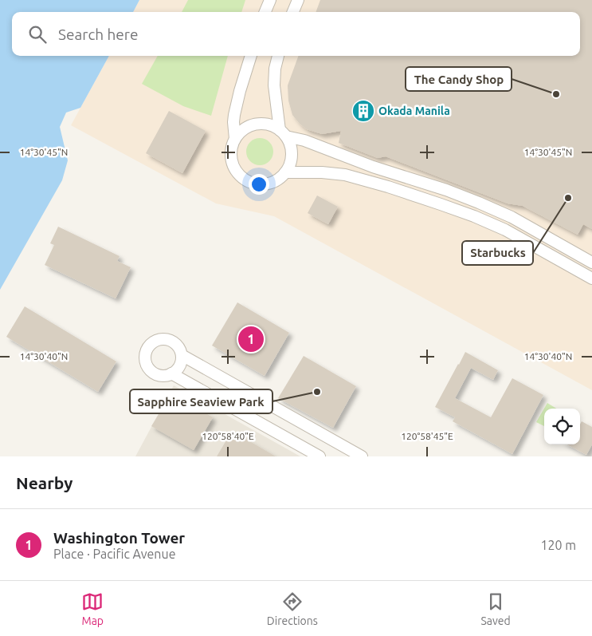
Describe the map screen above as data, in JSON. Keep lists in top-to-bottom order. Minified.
{"places":{"other":["The Candy Shop","Starbucks","Sapphire Seaview Park"],"building":["Okada Manila"]},"page":{"search":"Search here","pins":"1","heading":"Nearby","list":[{"mark":"1","name":"Washington Tower","note":"Place · Pacific Avenue","value":"120 m"}],"nav":["Map","Directions","Saved"]},"coordinates":["14°30'45\"N","14°30'40\"N","120°58'40\"E","120°58'45\"E"]}
